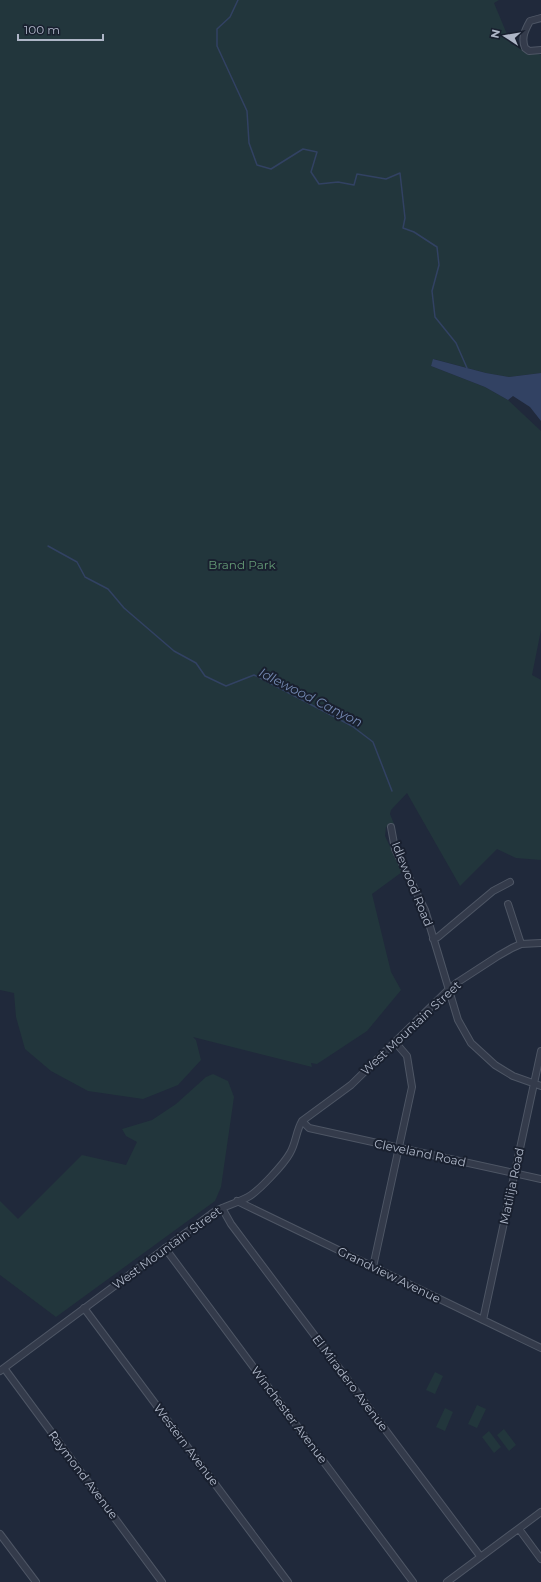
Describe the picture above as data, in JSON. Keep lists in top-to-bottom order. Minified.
{"streets":{"street":["Idlewood Road","West Mountain Street","Cleveland Road","Matilija Road","Grandview Avenue","El Miradero Avenue","Winchester Avenue","Western Avenue","Raymond Avenue"]},"crossings":[["Idlewood Road","West Mountain Street"],["Idlewood Road","Matilija Road"],["West Mountain Street","Cleveland Road"],["West Mountain Street","Grandview Avenue"],["West Mountain Street","El Miradero Avenue"],["West Mountain Street","Winchester Avenue"],["West Mountain Street","Western Avenue"],["West Mountain Street","Raymond Avenue"],["Cleveland Road","Matilija Road"],["Matilija Road","Grandview Avenue"]],"water":["Idlewood Canyon"],"parks":["Brand Park"],"scale_bar":"100 m","north":"left"}
